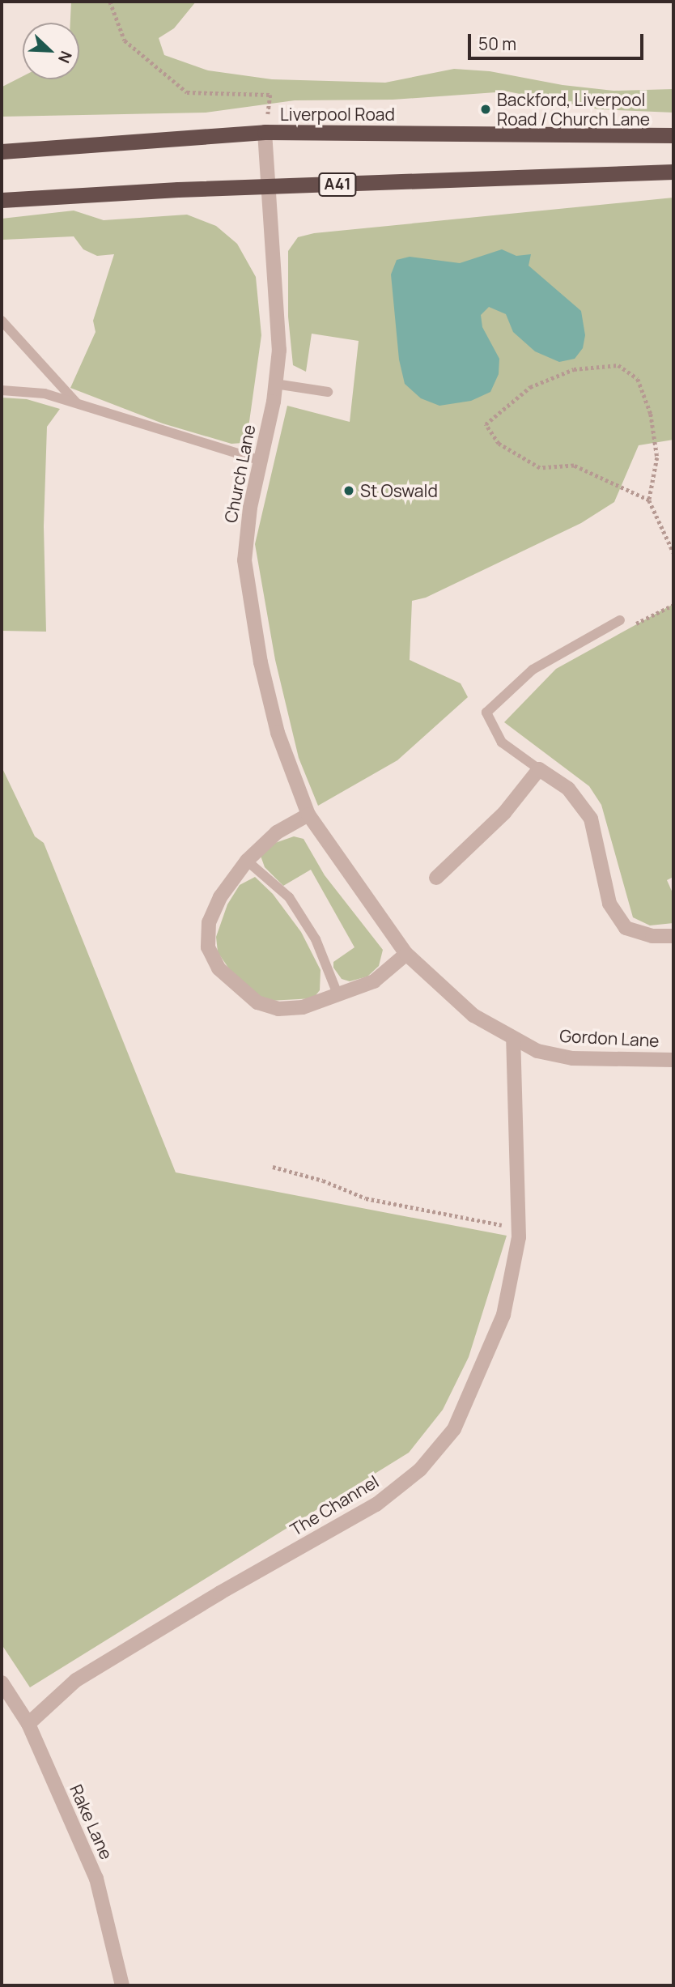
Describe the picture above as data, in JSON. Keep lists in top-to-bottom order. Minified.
{"streets":{"highway":["Liverpool Road","A41"],"street":["Church Lane","Gordon Lane","The Channel","Rake Lane"]},"crossings":[["Liverpool Road","Church Lane"],["A41","Church Lane"],["Church Lane","Gordon Lane"],["Church Lane","The Channel"],["Gordon Lane","The Channel"],["The Channel","Rake Lane"]],"places":["Backford, Liverpool Road / Church Lane","St Oswald"],"scale_bar":"50 m","north":"bottom right"}
